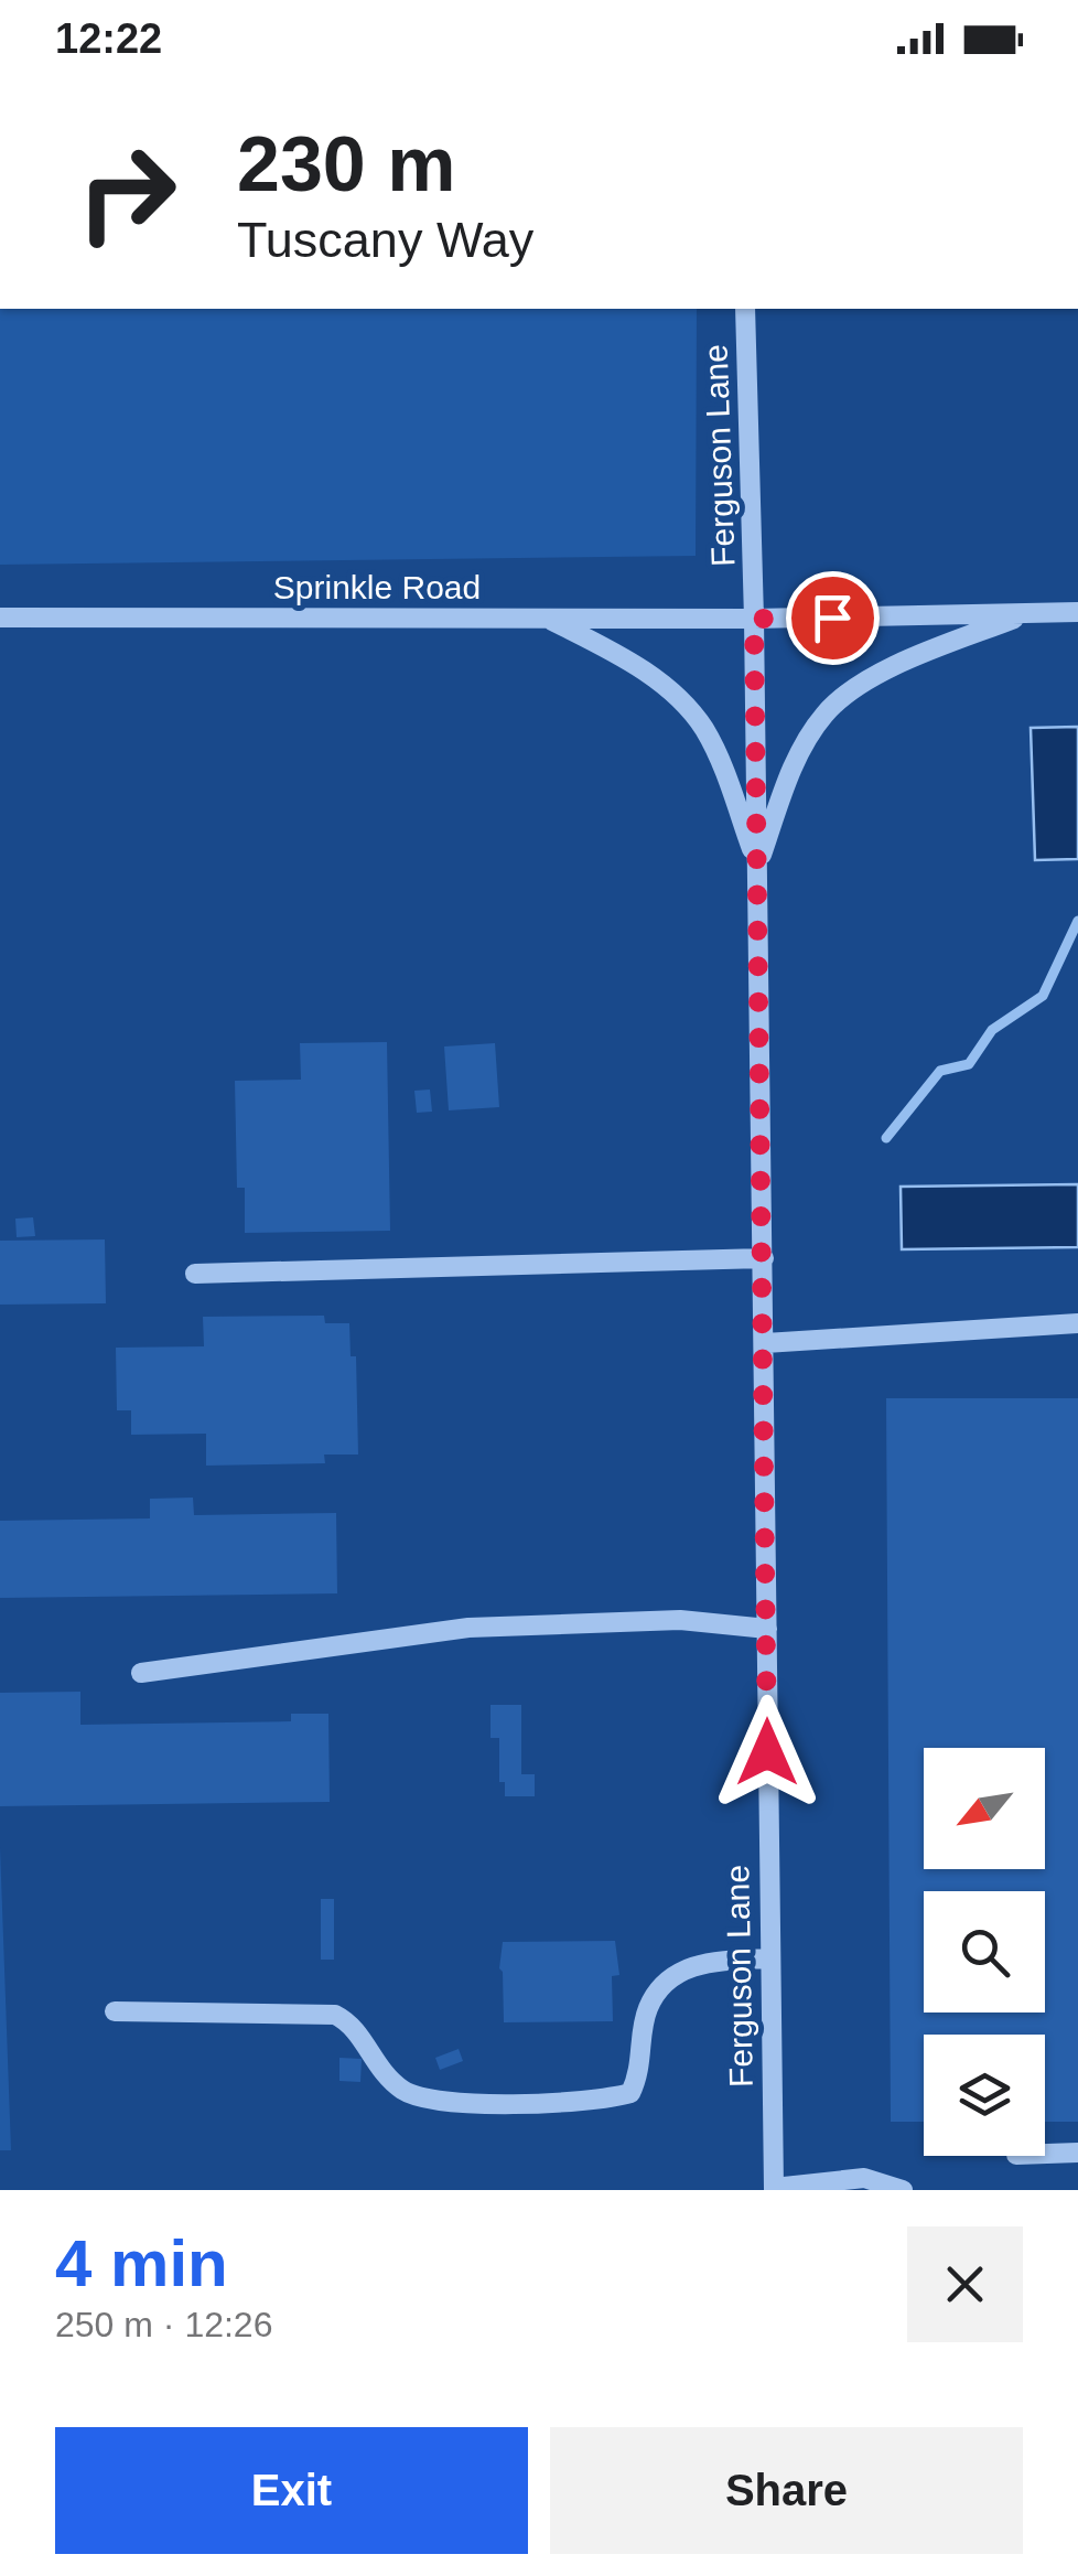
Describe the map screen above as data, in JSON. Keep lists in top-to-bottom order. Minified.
{"streets":{"street":["Ferguson Lane","Sprinkle Road"]},"crossings":[["Ferguson Lane","Sprinkle Road"]],"north":"bottom left","page":{"status":"12:22","turn":["230 m","Tuscany Way"],"heading":["4 min","250 m · 12:26"],"buttons":["Exit","Share"]}}
